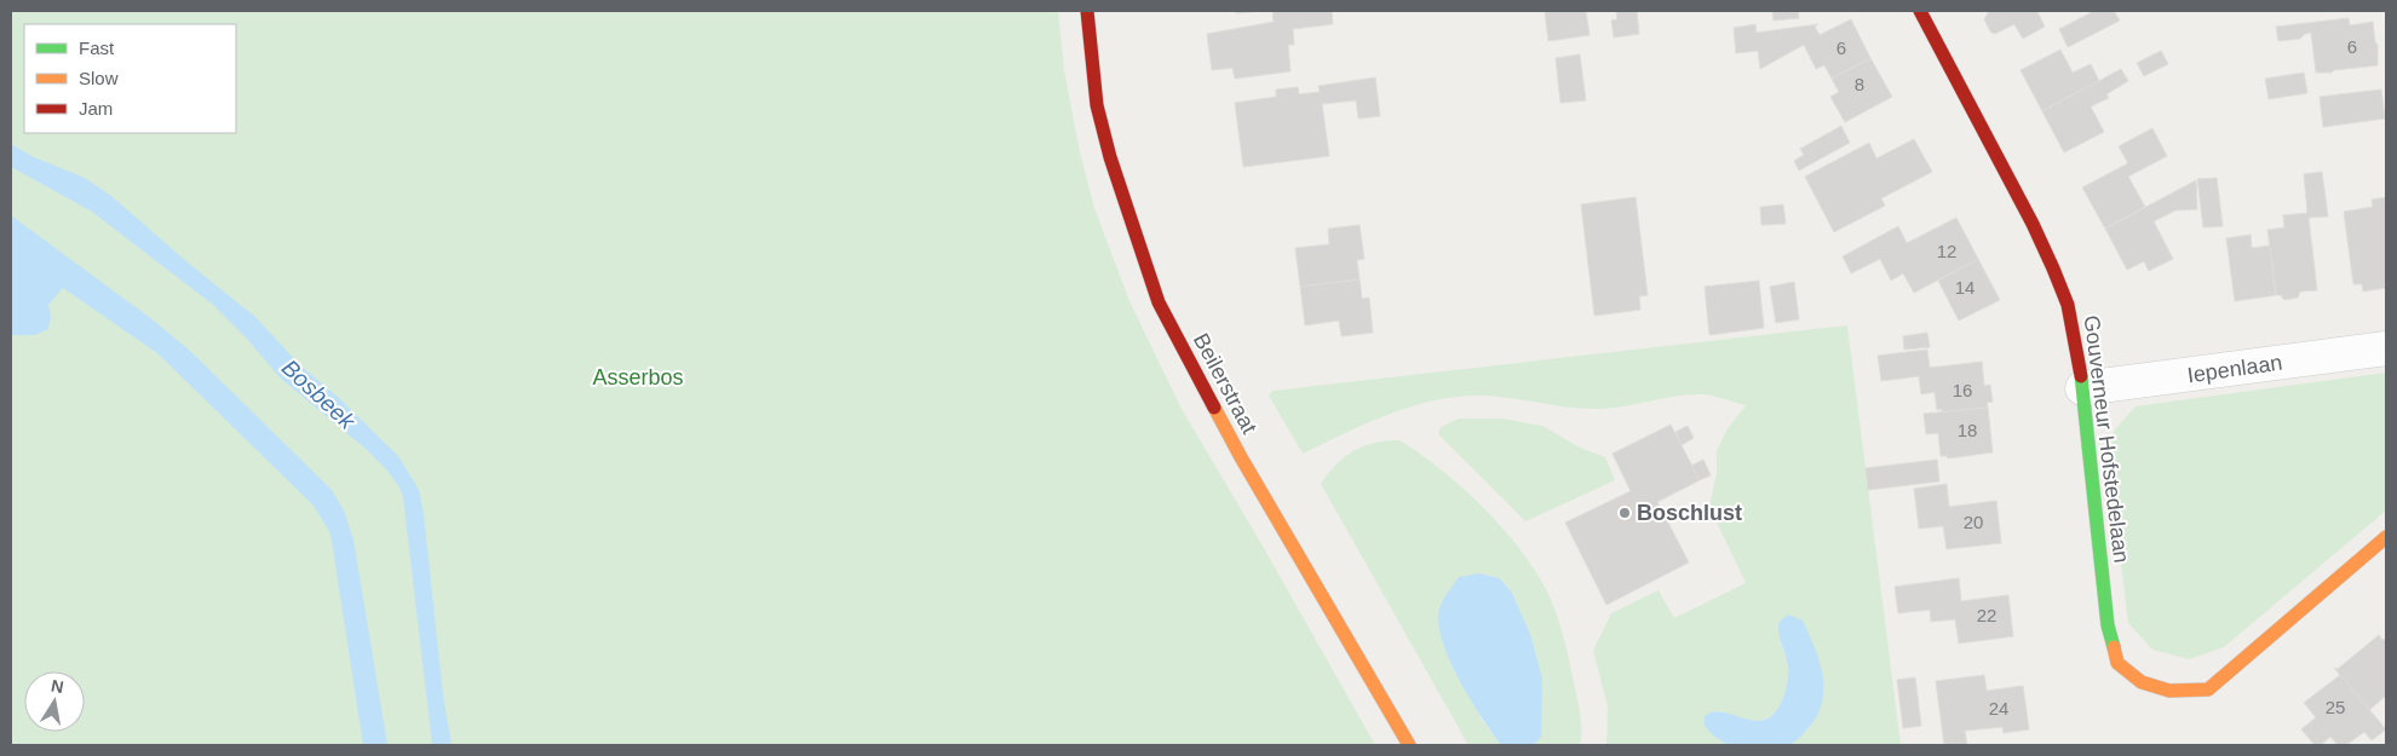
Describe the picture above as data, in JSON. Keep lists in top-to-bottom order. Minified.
{"streets":{"street":["Iepenlaan","Beilerstraat","Gouverneur Hofstedelaan"]},"crossings":[["Iepenlaan","Gouverneur Hofstedelaan"]],"water":["Bosbeek"],"parks":["Asserbos"],"places":["Boschlust"],"house_numbers":["6","6","8","12","14","16","18","20","22","25","24"],"legend":["Fast","Slow","Jam"],"north":"top"}
